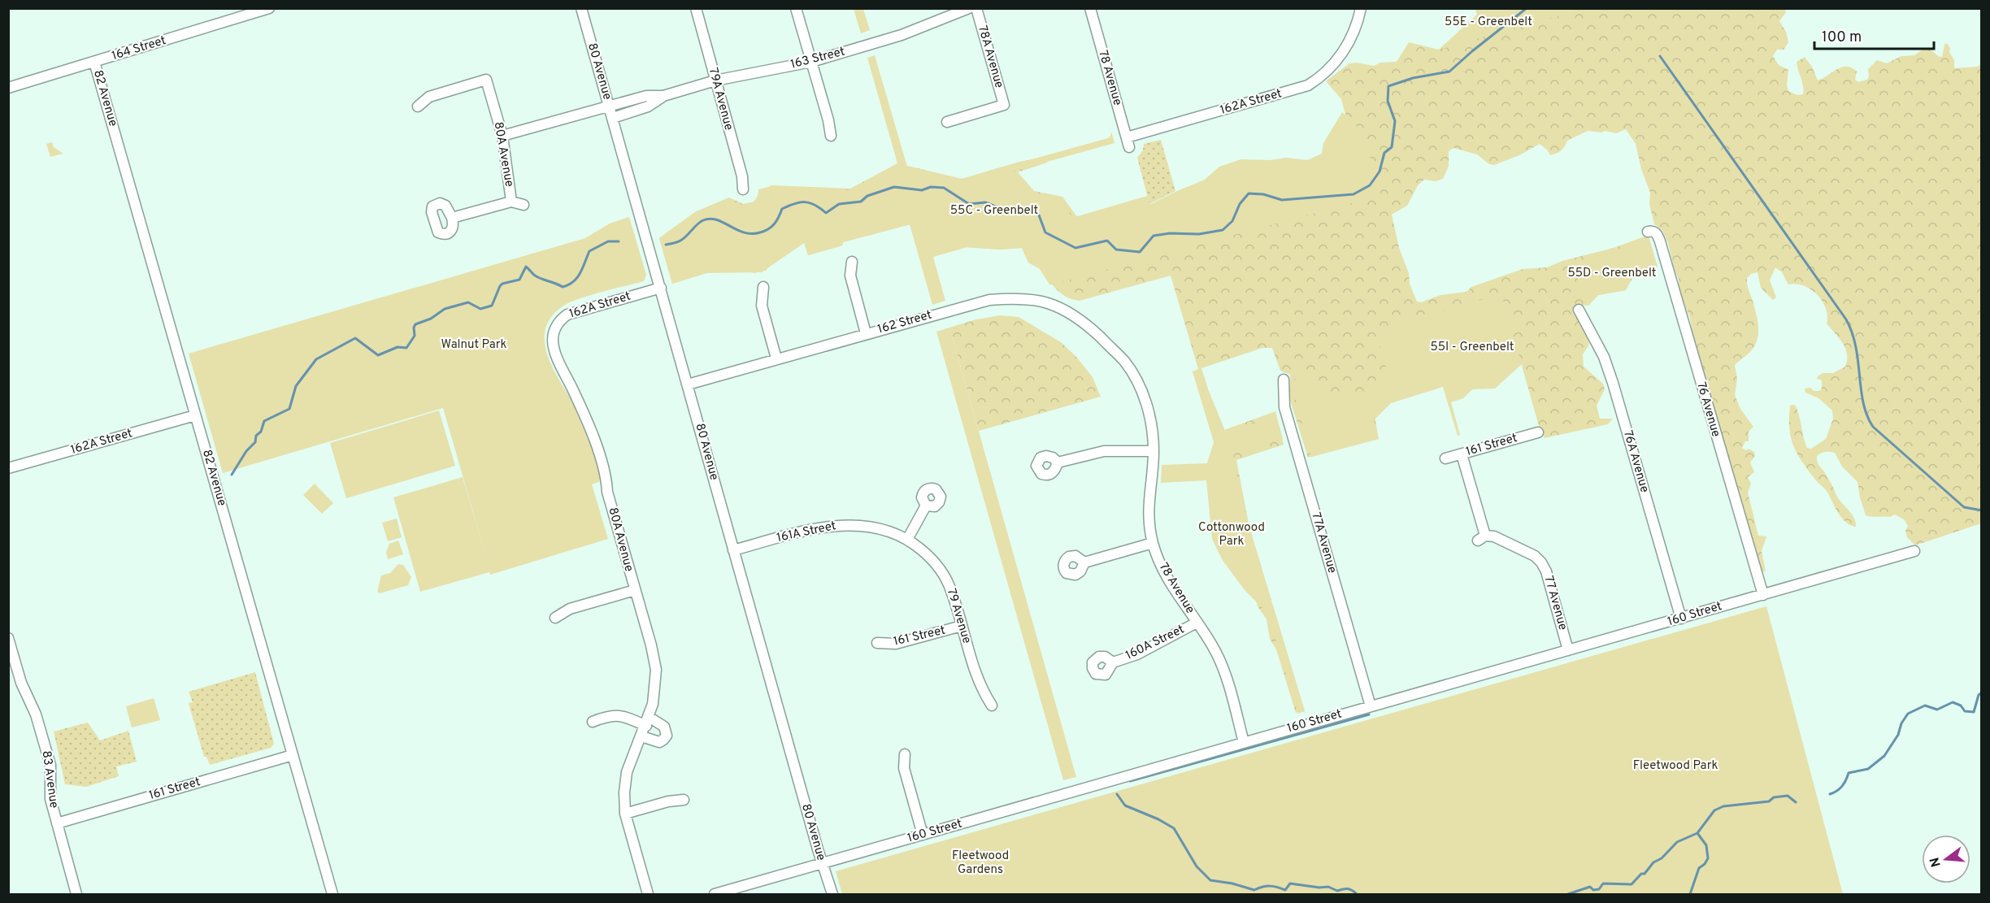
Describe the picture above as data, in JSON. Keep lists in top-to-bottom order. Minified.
{"streets":{"street":["164 Street","78A Avenue","163 Street","80 Avenue","78 Avenue","82 Avenue","79A Avenue","162A Street","80A Avenue","162 Street","76 Avenue","161 Street","76A Avenue","161A Street","77A Avenue","77 Avenue","160 Street","79 Avenue","160A Street","83 Avenue"]},"crossings":[["164 Street","82 Avenue"],["163 Street","80 Avenue"],["163 Street","79A Avenue"],["163 Street","80A Avenue"],["80 Avenue","162A Street"],["80 Avenue","162 Street"],["80 Avenue","161A Street"],["80 Avenue","160 Street"],["78 Avenue","162A Street"],["78 Avenue","162 Street"],["78 Avenue","160 Street"],["78 Avenue","160A Street"],["82 Avenue","162A Street"],["82 Avenue","161 Street"],["162A Street","80A Avenue"],["76 Avenue","160 Street"],["161 Street","77 Avenue"],["161 Street","79 Avenue"],["161 Street","83 Avenue"],["76A Avenue","160 Street"],["161A Street","79 Avenue"],["77A Avenue","160 Street"],["77 Avenue","160 Street"]],"parks":["55E - Greenbelt","55C - Greenbelt","55D - Greenbelt","Walnut Park","55I - Greenbelt","Cottonwood Park","Fleetwood Park","Fleetwood Gardens"],"scale_bar":"100 m","north":"left"}
